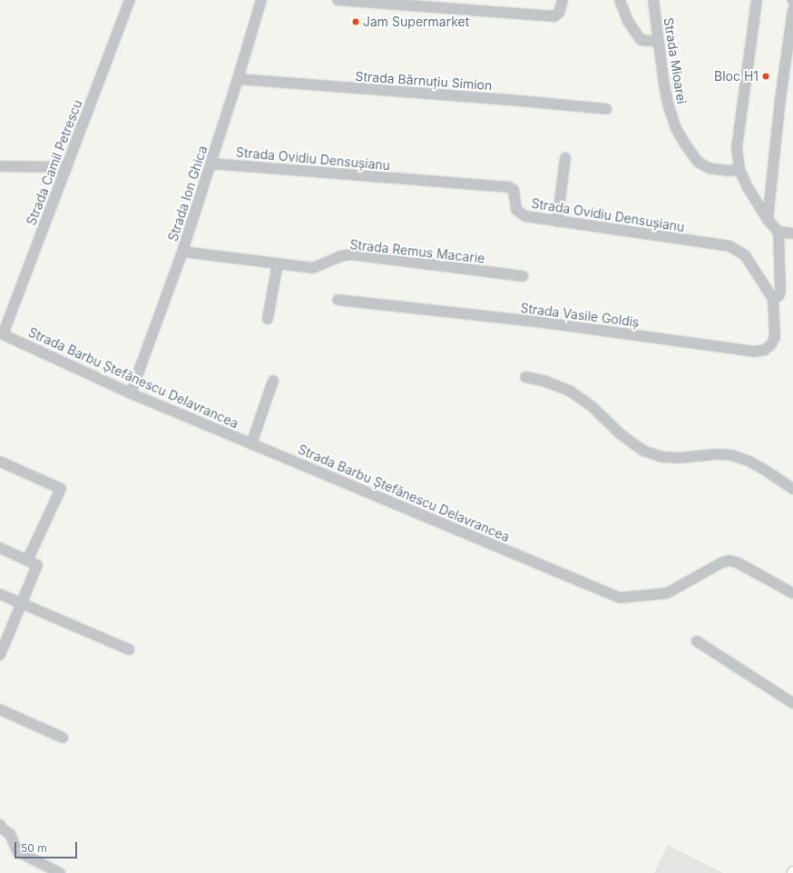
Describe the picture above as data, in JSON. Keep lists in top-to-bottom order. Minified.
{"streets":{"street":["Strada Mioarei","Strada Bărnuțiu Simion","Strada Ovidiu Densușianu","Strada Camil Petrescu","Strada Ion Ghica","Strada Remus Macarie","Strada Vasile Goldiș","Strada Barbu Ștefănescu Delavrancea"]},"crossings":[["Strada Bărnuțiu Simion","Strada Ion Ghica"],["Strada Ovidiu Densușianu","Strada Ion Ghica"],["Strada Ovidiu Densușianu","Strada Vasile Goldiș"],["Strada Camil Petrescu","Strada Barbu Ștefănescu Delavrancea"],["Strada Ion Ghica","Strada Remus Macarie"],["Strada Ion Ghica","Strada Barbu Ștefănescu Delavrancea"]],"places":["Jam Supermarket","Bloc H1"],"scale_bar":"50 m"}
